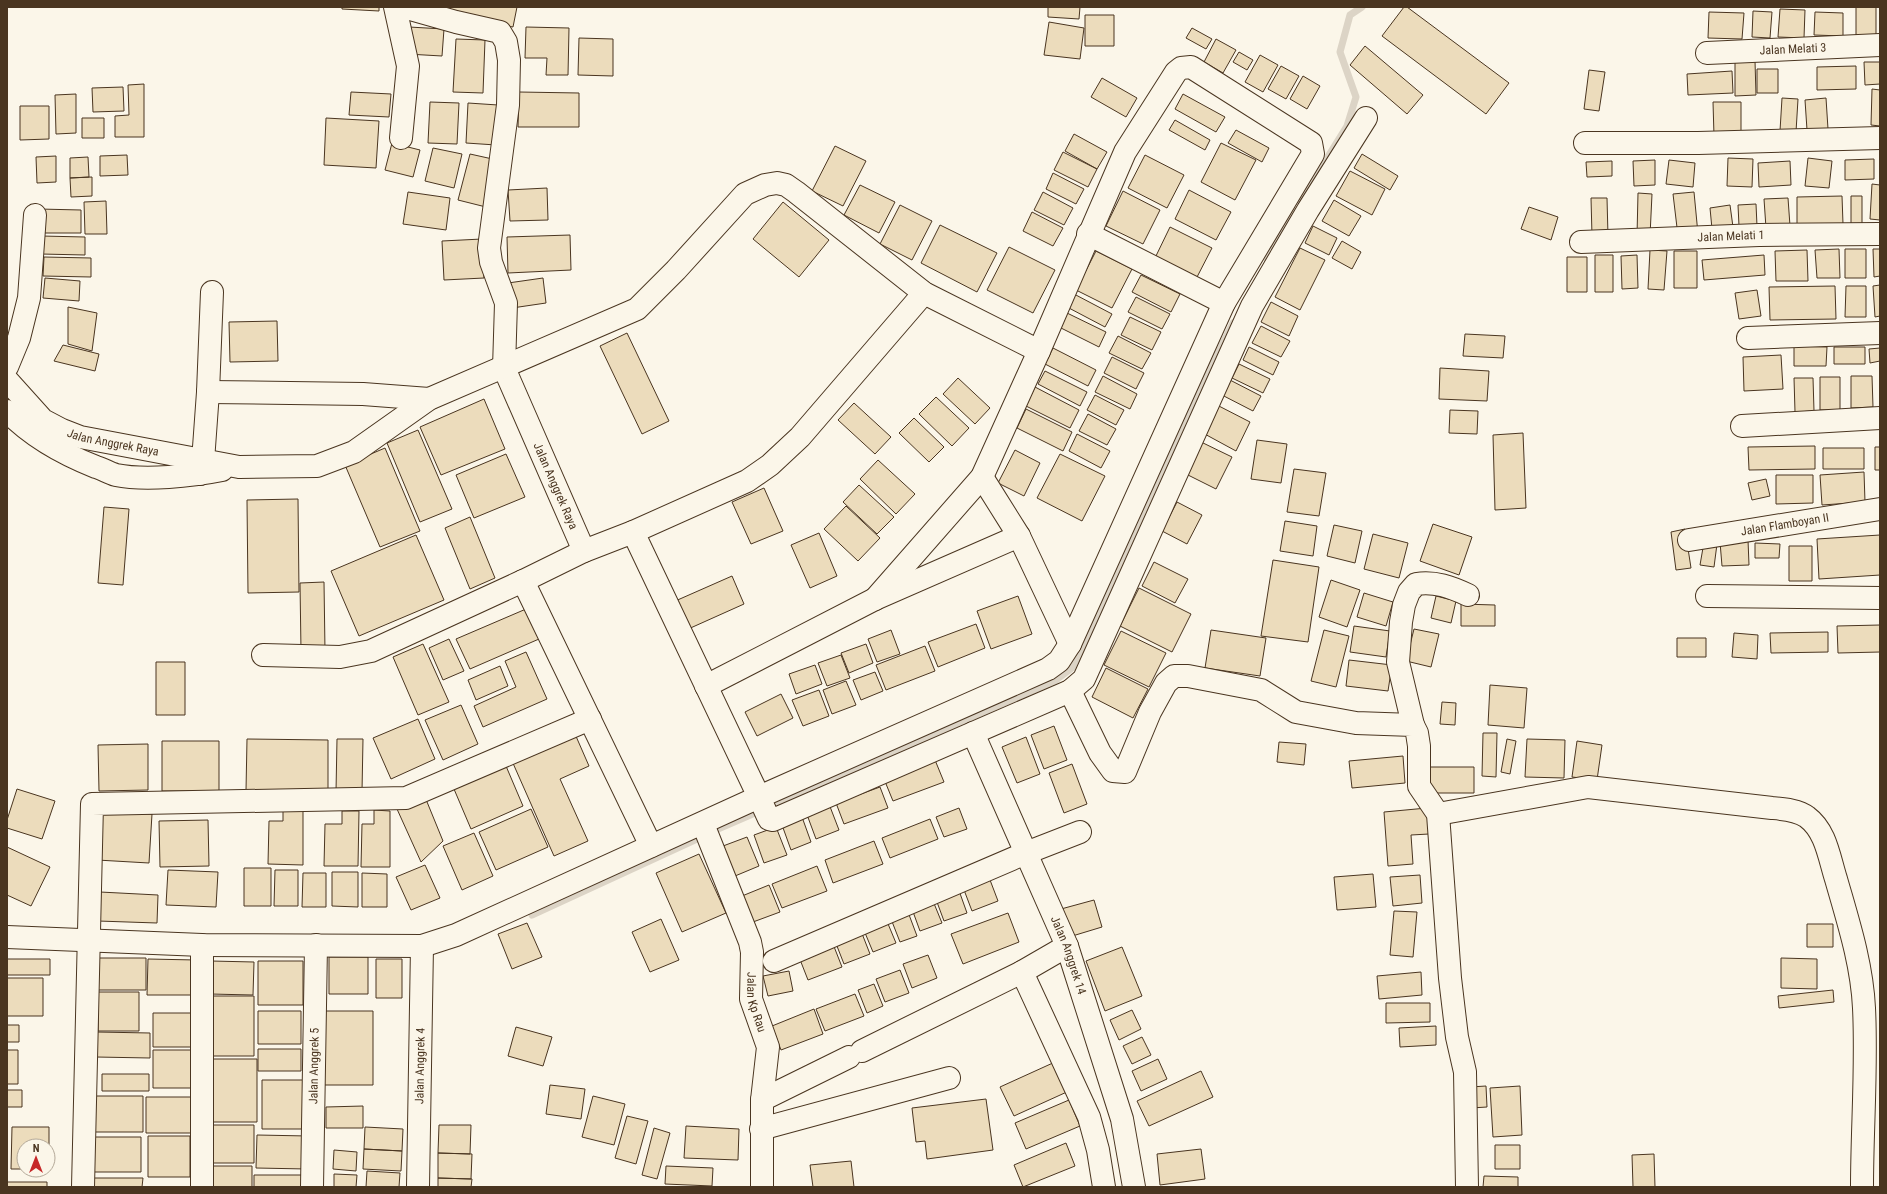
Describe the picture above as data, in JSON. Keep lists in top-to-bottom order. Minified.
{"streets":{"street":["Jalan Melati 3","Jalan Melati 1","Jalan Anggrek Raya","Jalan Flamboyan II","Jalan Anggrek 14","Jalan Kp Rau","Jalan Anggrek 5","Jalan Anggrek 4"]},"north":"top"}
